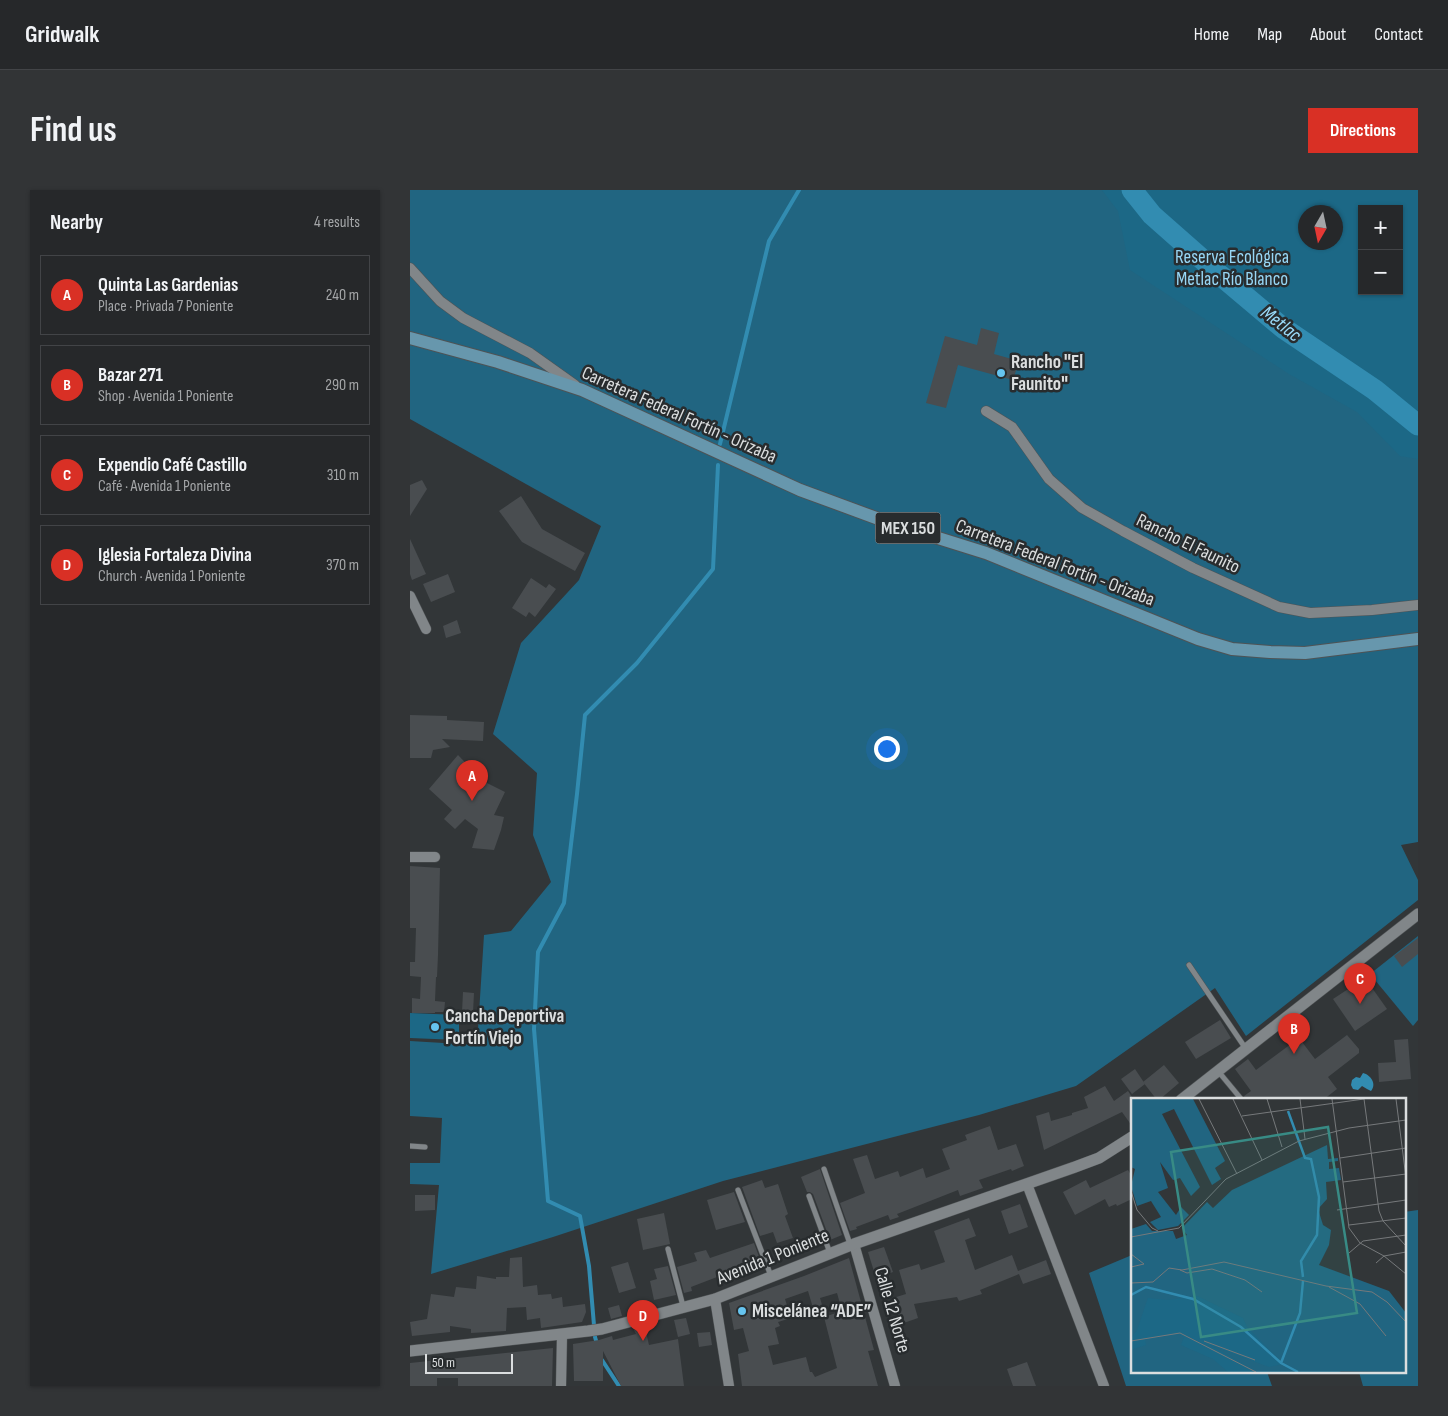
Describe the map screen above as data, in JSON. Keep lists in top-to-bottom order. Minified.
{"streets":{"main road":["Carretera Federal Fortín - Orizaba","MEX 150"],"street":["Rancho El Faunito","Avenida 1 Poniente","Calle 12 Norte"]},"crossings":[["Avenida 1 Poniente","Calle 12 Norte"]],"water":["Metlac"],"parks":["Reserva Ecológica Metlac Río Blanco"],"places":["Rancho ''El Faunito''","Cancha Deportiva Fortín Viejo","Miscelánea “ADE”"],"scale_bar":"50 m","north":"bottom","page":{"header":"Gridwalk","nav":["Home","Map","About","Contact"],"buttons":"Directions","title":"Find us","heading":["Nearby","4 results"],"map_buttons":["+","−"],"list":[{"mark":"A","name":"Quinta Las Gardenias","note":"Place · Privada 7 Poniente","value":"240 m"},{"mark":"B","name":"Bazar 271","note":"Shop · Avenida 1 Poniente","value":"290 m"},{"mark":"C","name":"Expendio Café Castillo","note":"Café · Avenida 1 Poniente","value":"310 m"},{"mark":"D","name":"Iglesia Fortaleza Divina","note":"Church · Avenida 1 Poniente","value":"370 m"}],"pins":["A","C","B","D"],"scale":"50 m"}}
